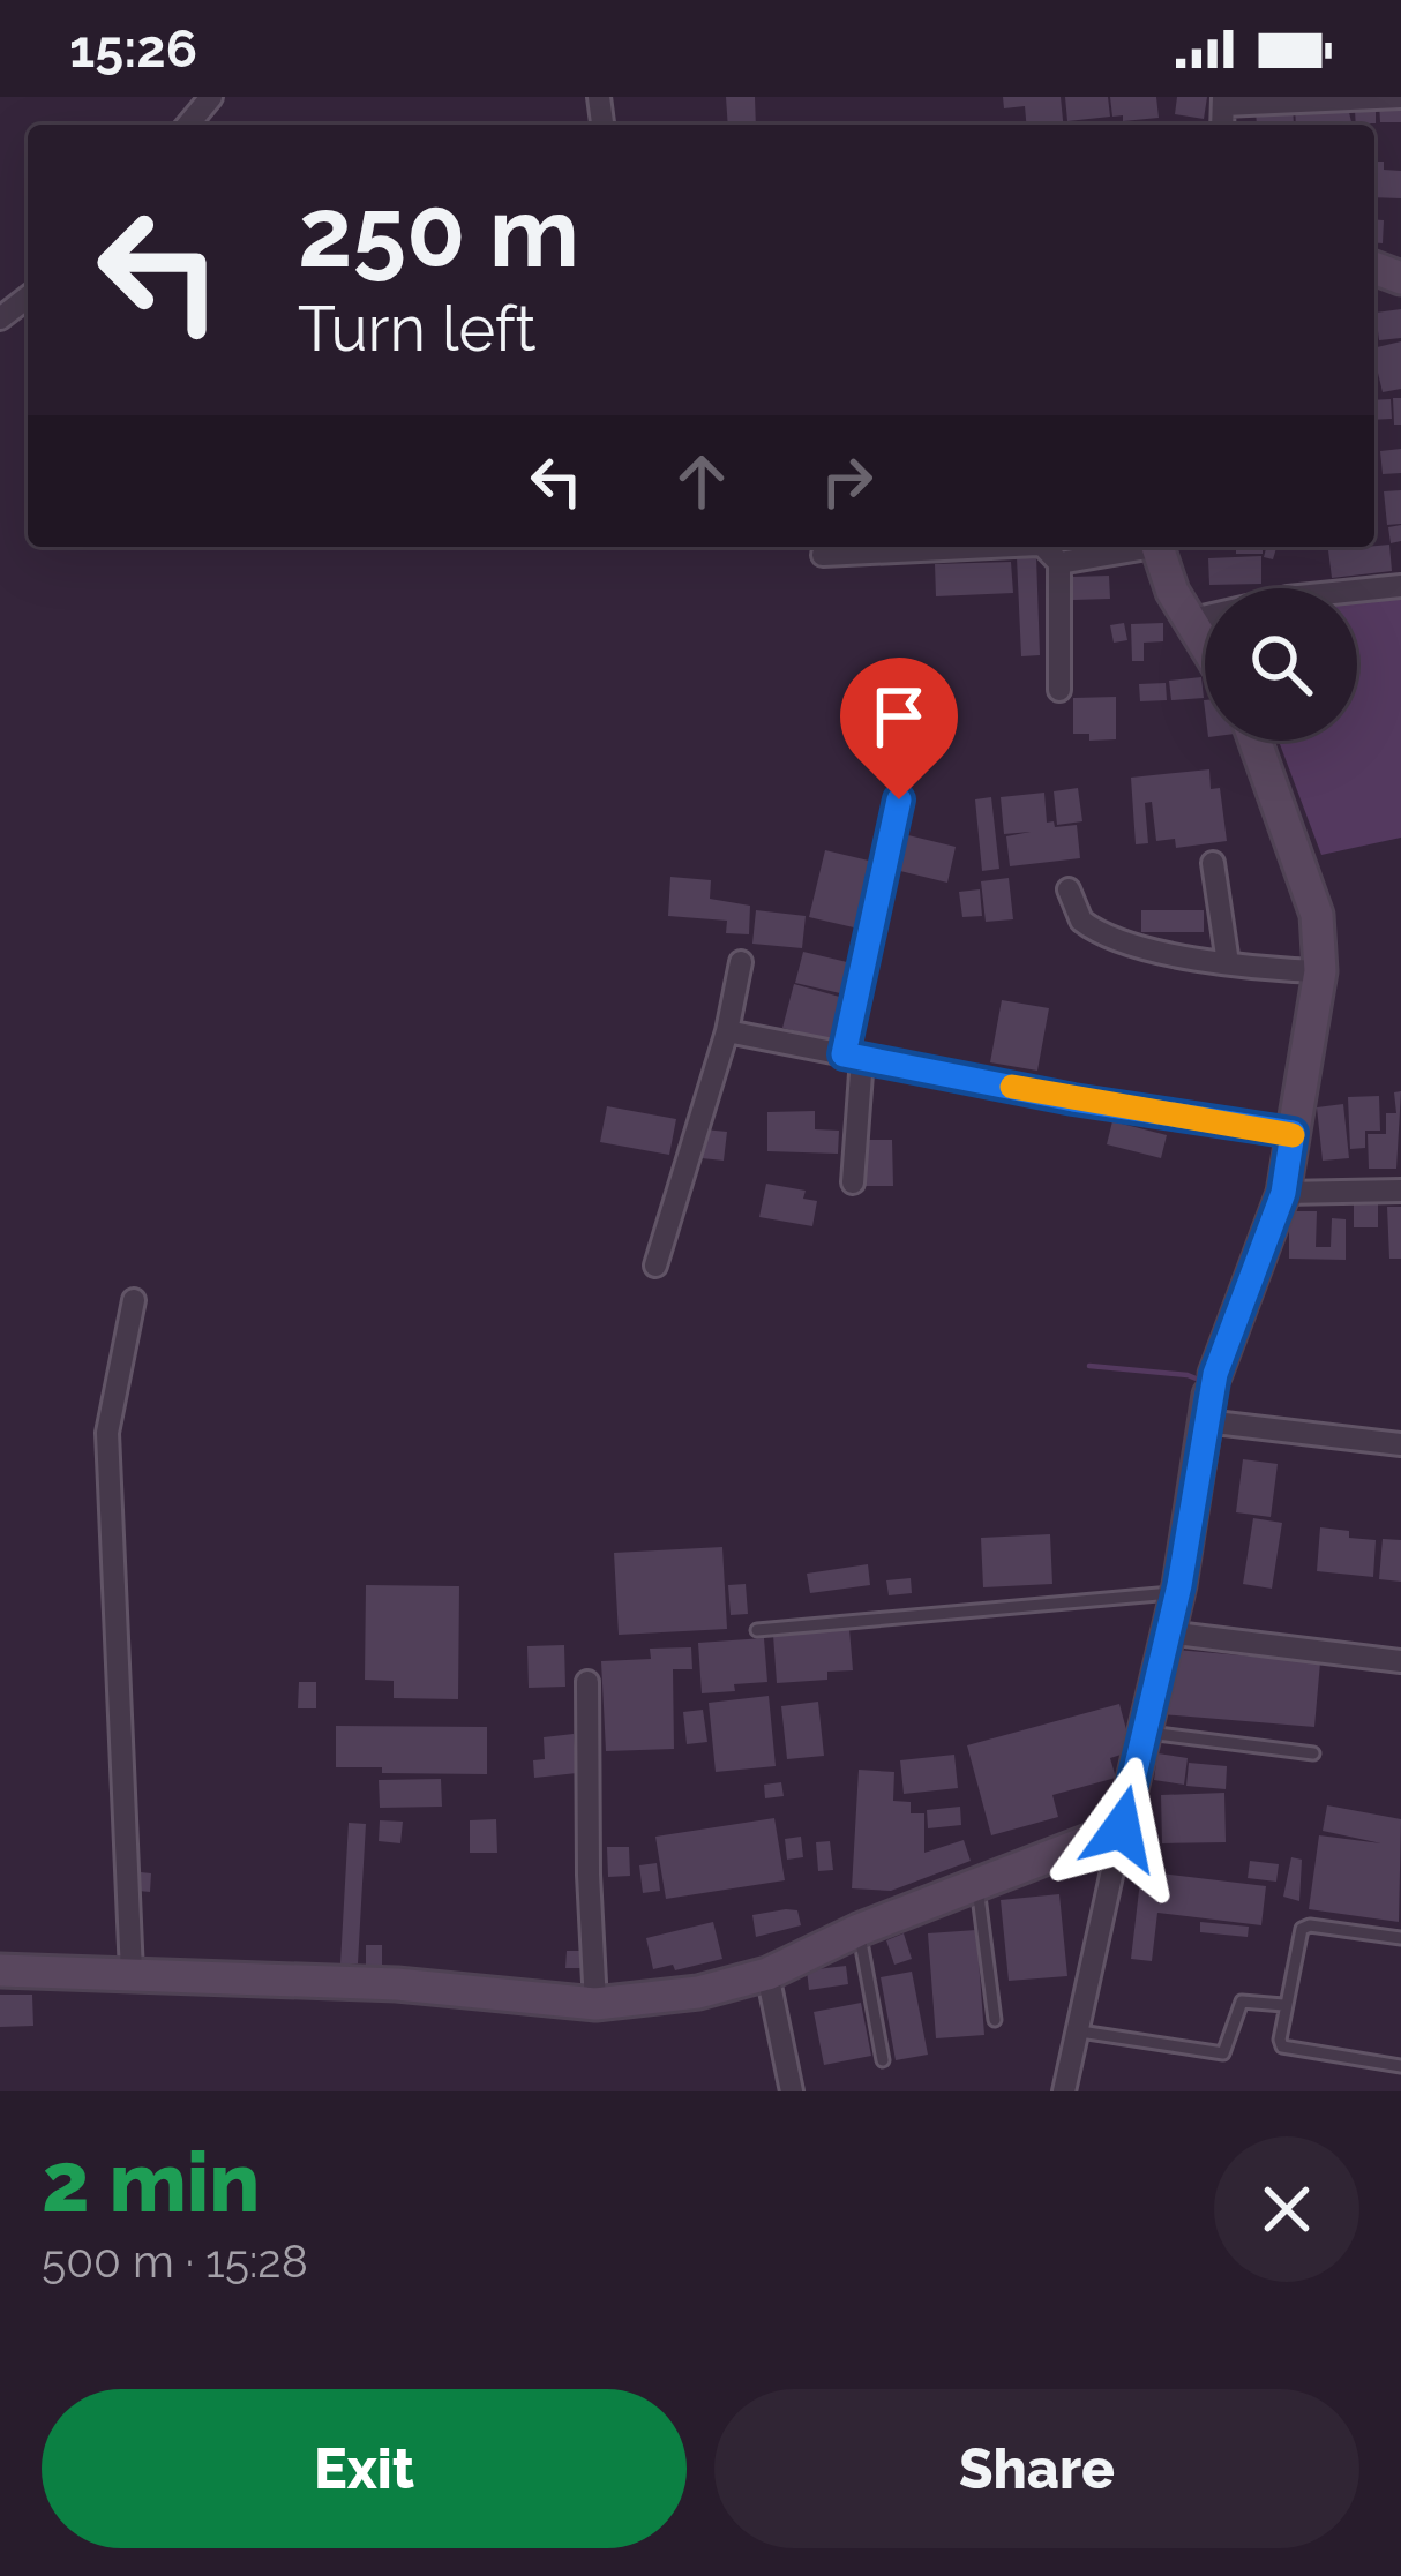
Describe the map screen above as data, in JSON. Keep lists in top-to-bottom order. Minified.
{"page":{"status":"15:26","turn":["250 m","Turn left"],"heading":["2 min","500 m · 15:28"],"buttons":["Exit","Share"]}}
